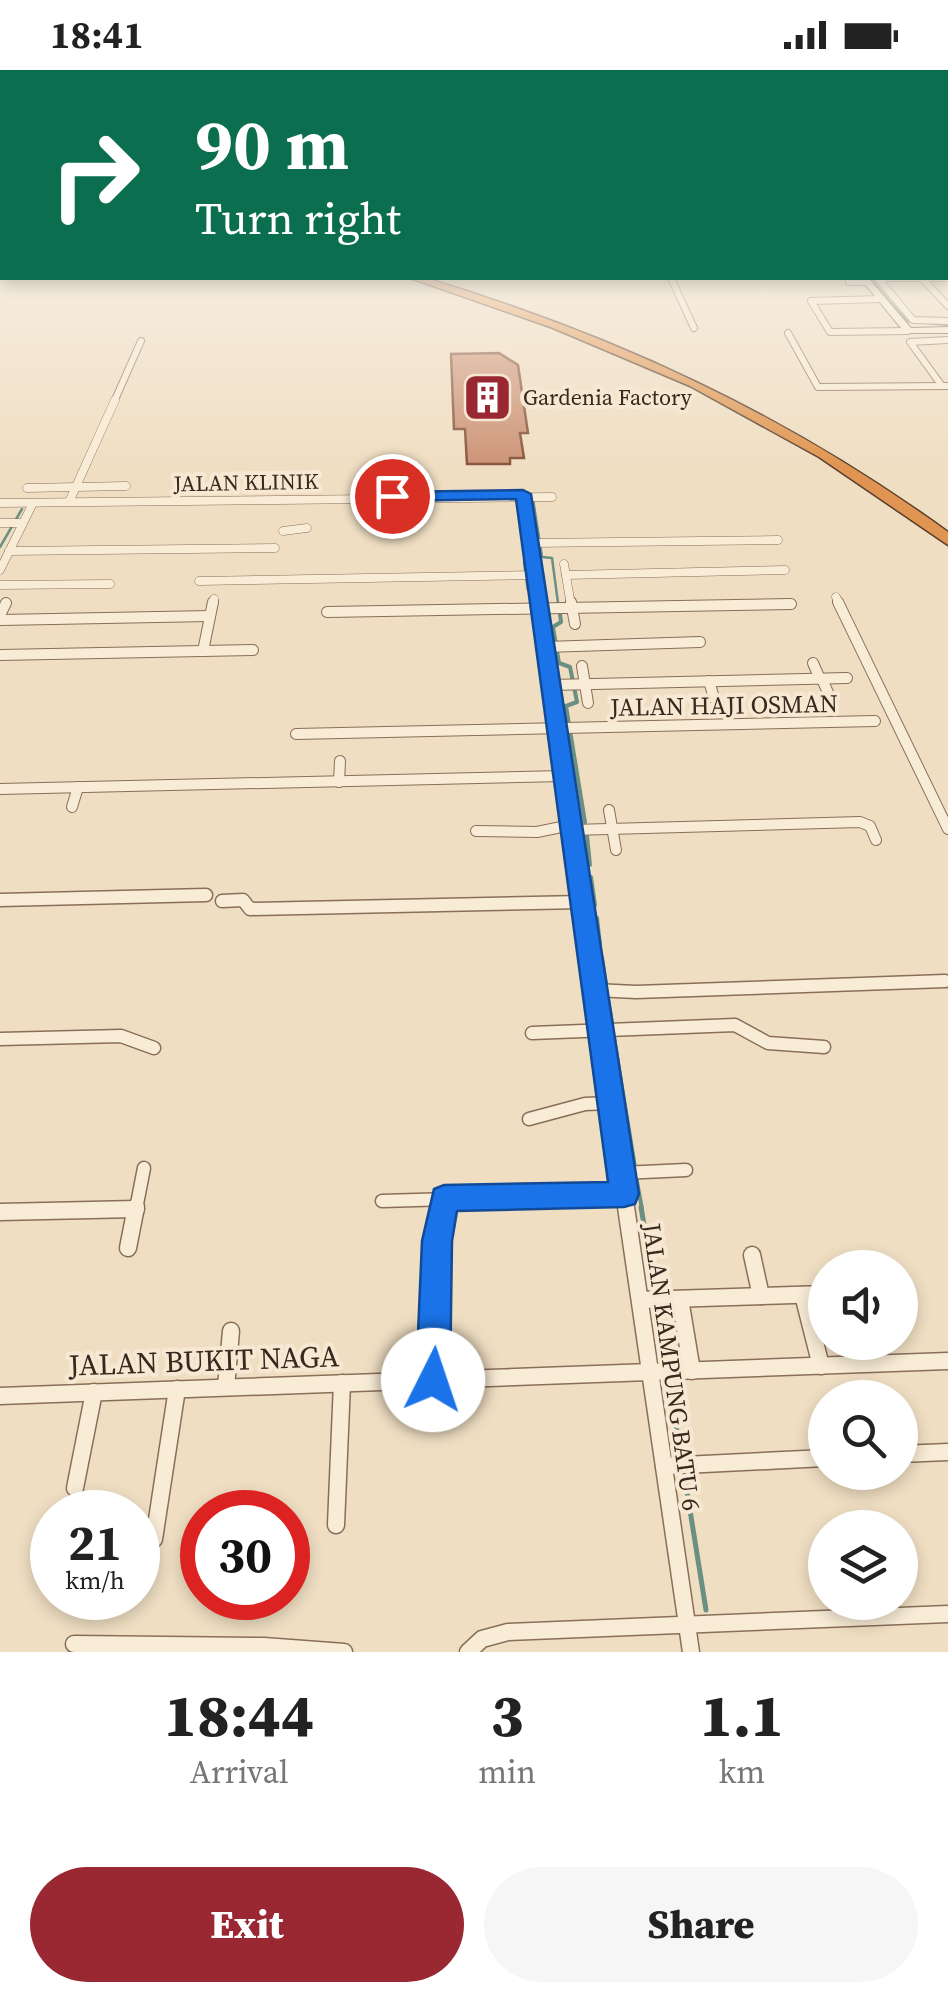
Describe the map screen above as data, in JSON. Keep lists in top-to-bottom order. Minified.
{"streets":{"street":["JALAN KLINIK","JALAN HAJI OSMAN","JALAN BUKIT NAGA","JALAN KAMPUNG BATU 6"]},"crossings":[["JALAN KLINIK","JALAN KAMPUNG BATU 6"],["JALAN HAJI OSMAN","JALAN KAMPUNG BATU 6"],["JALAN BUKIT NAGA","JALAN KAMPUNG BATU 6"]],"places":{"building":["Gardenia Factory"]},"page":{"status":"18:41","turn":["90 m","Turn right"],"speed":"21 km/h","limit":"30","eta":["18:44","Arrival","3","min","1.1","km"],"buttons":["Exit","Share"]}}
